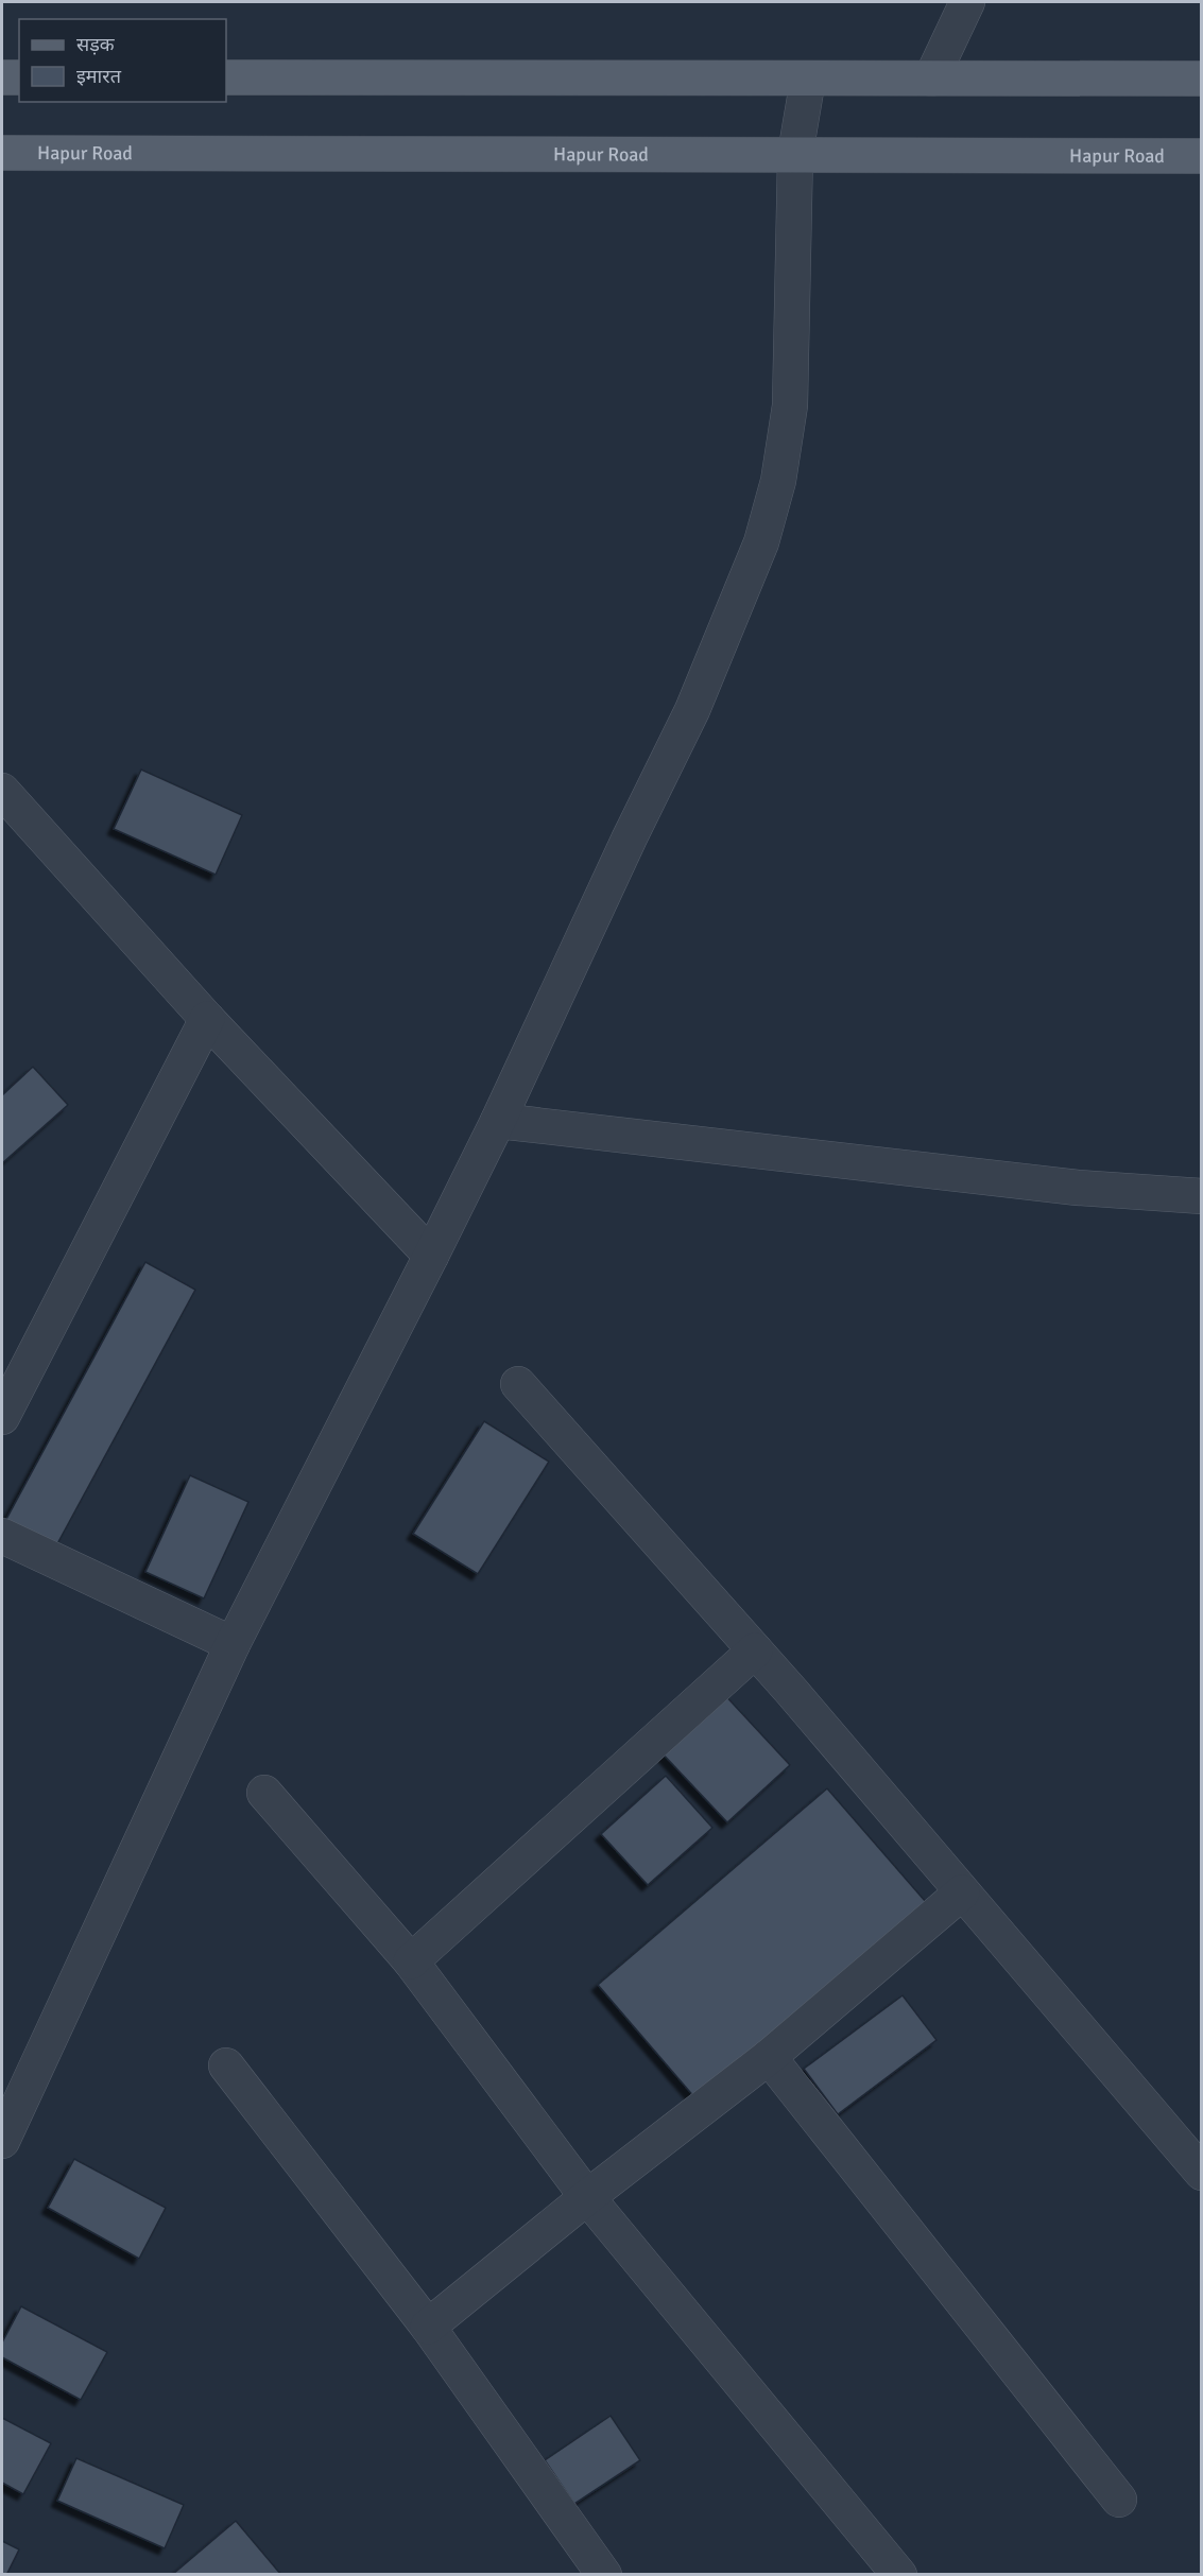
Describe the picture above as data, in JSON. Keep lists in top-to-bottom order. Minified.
{"streets":{"main road":["Hapur Road"]},"legend":["सड़क","इमारत"]}
